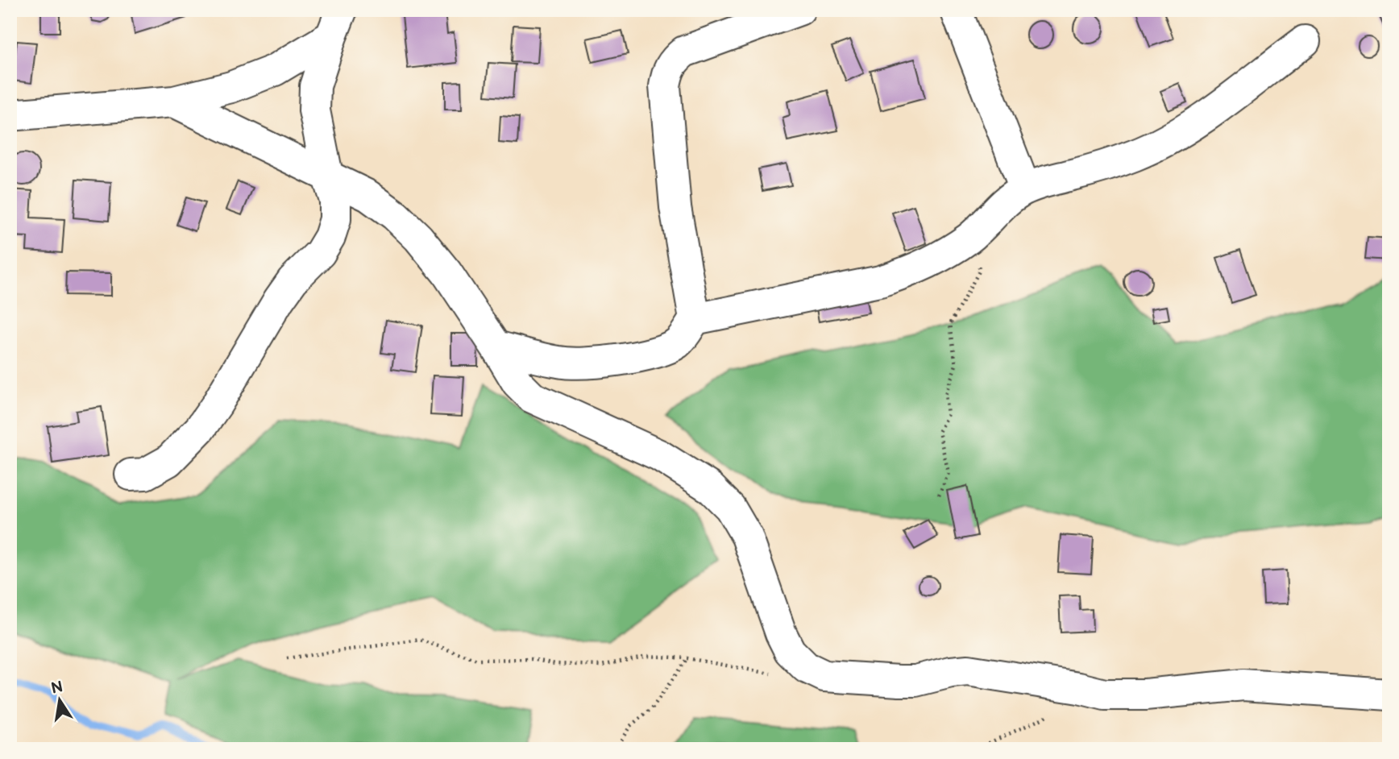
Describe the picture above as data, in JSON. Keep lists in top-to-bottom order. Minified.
{"north":"top"}
